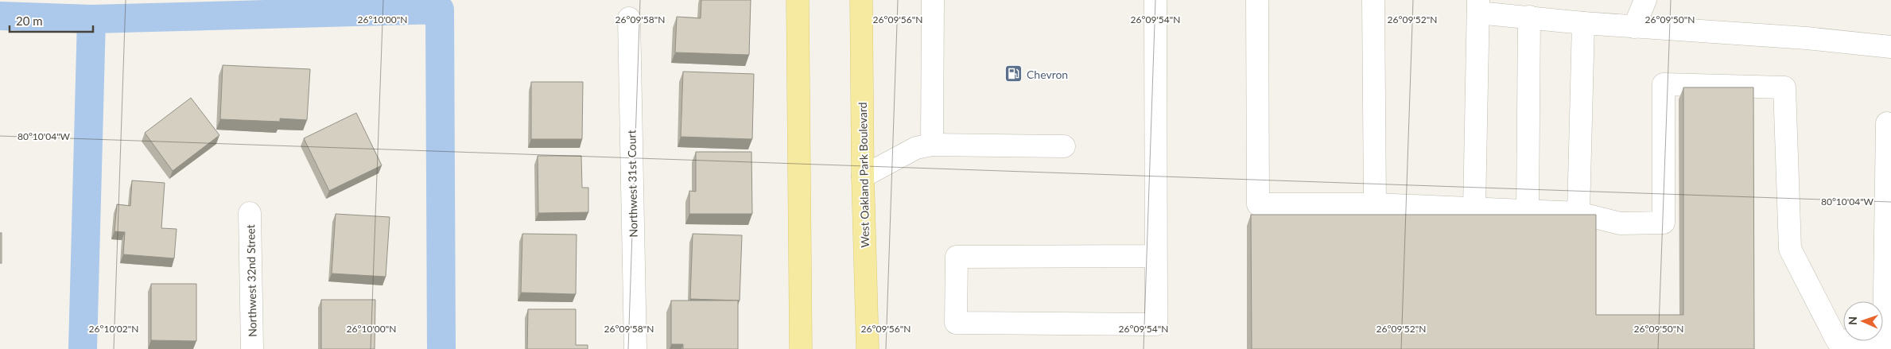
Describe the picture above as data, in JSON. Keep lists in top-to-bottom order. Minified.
{"streets":{"main road":["West Oakland Park Boulevard"],"street":["Northwest 31st Court","Northwest 32nd Street"]},"places":{"fuel station":["Chevron"]},"scale_bar":"20 m","north":"left","coordinates":["26°10'00\"N","26°09'58\"N","26°09'56\"N","26°09'54\"N","26°09'52\"N","26°09'50\"N","80°10'04\"W","26°10'02\"N"]}
